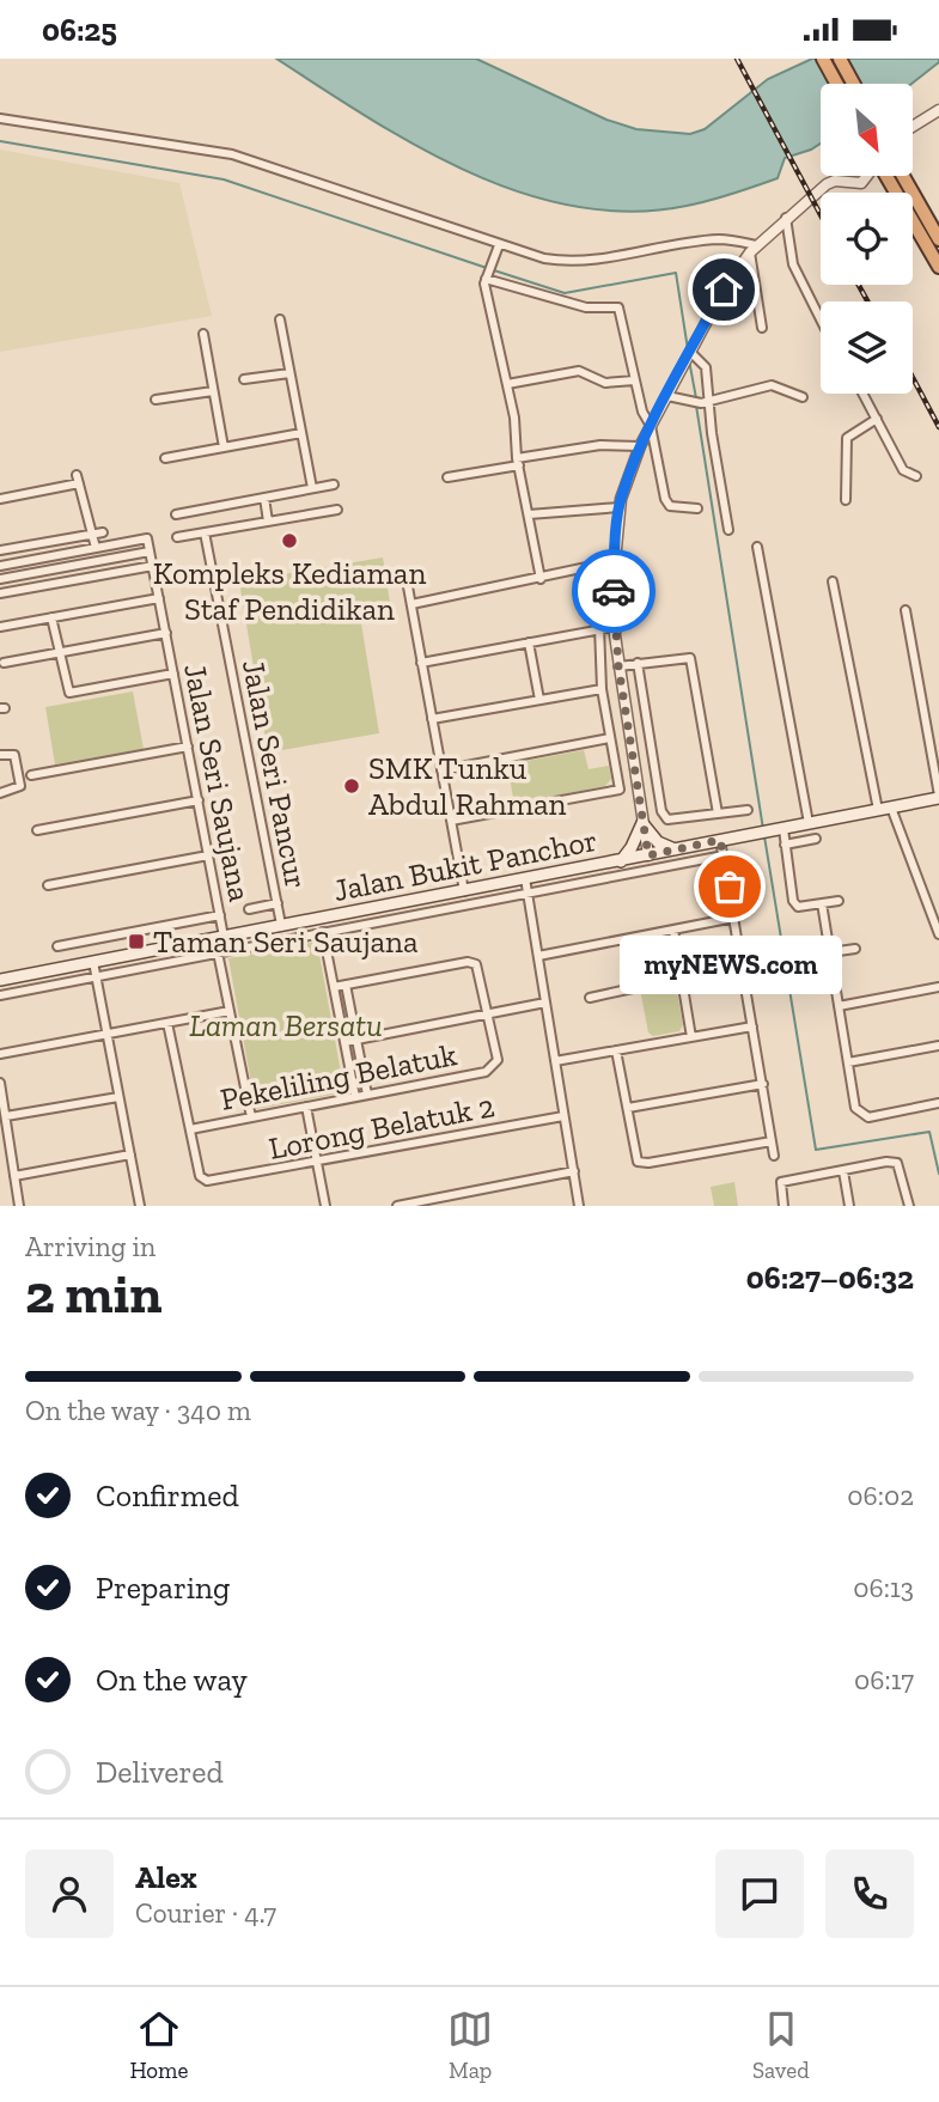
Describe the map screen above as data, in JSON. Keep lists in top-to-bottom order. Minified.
{"streets":{"main road":["Jalan Bukit Panchor"],"street":["Jalan Seri Pancur","Jalan Seri Saujana","Pekeliling Belatuk","Lorong Belatuk 2"]},"crossings":[["Jalan Seri Pancur","Jalan Bukit Panchor"],["Jalan Seri Saujana","Jalan Bukit Panchor"],["Pekeliling Belatuk","Lorong Belatuk 2"]],"parks":["Laman Bersatu"],"places":{"other":["Kompleks Kediaman Staf Pendidikan","SMK Tunku Abdul Rahman","myNEWS.com"],"transit":["Taman Seri Saujana"]},"north":"bottom right","page":{"status":"06:25","bubble":"myNEWS.com","heading":["2 min","Arriving in","06:27–06:32"],"panel":["Alex","Courier · 4.7"],"bar":"On the way · 340 m","list":[["Confirmed","06:02"],["Preparing","06:13"],["On the way","06:17"],"Delivered"],"tabs":["Home","Map","Saved"]}}
